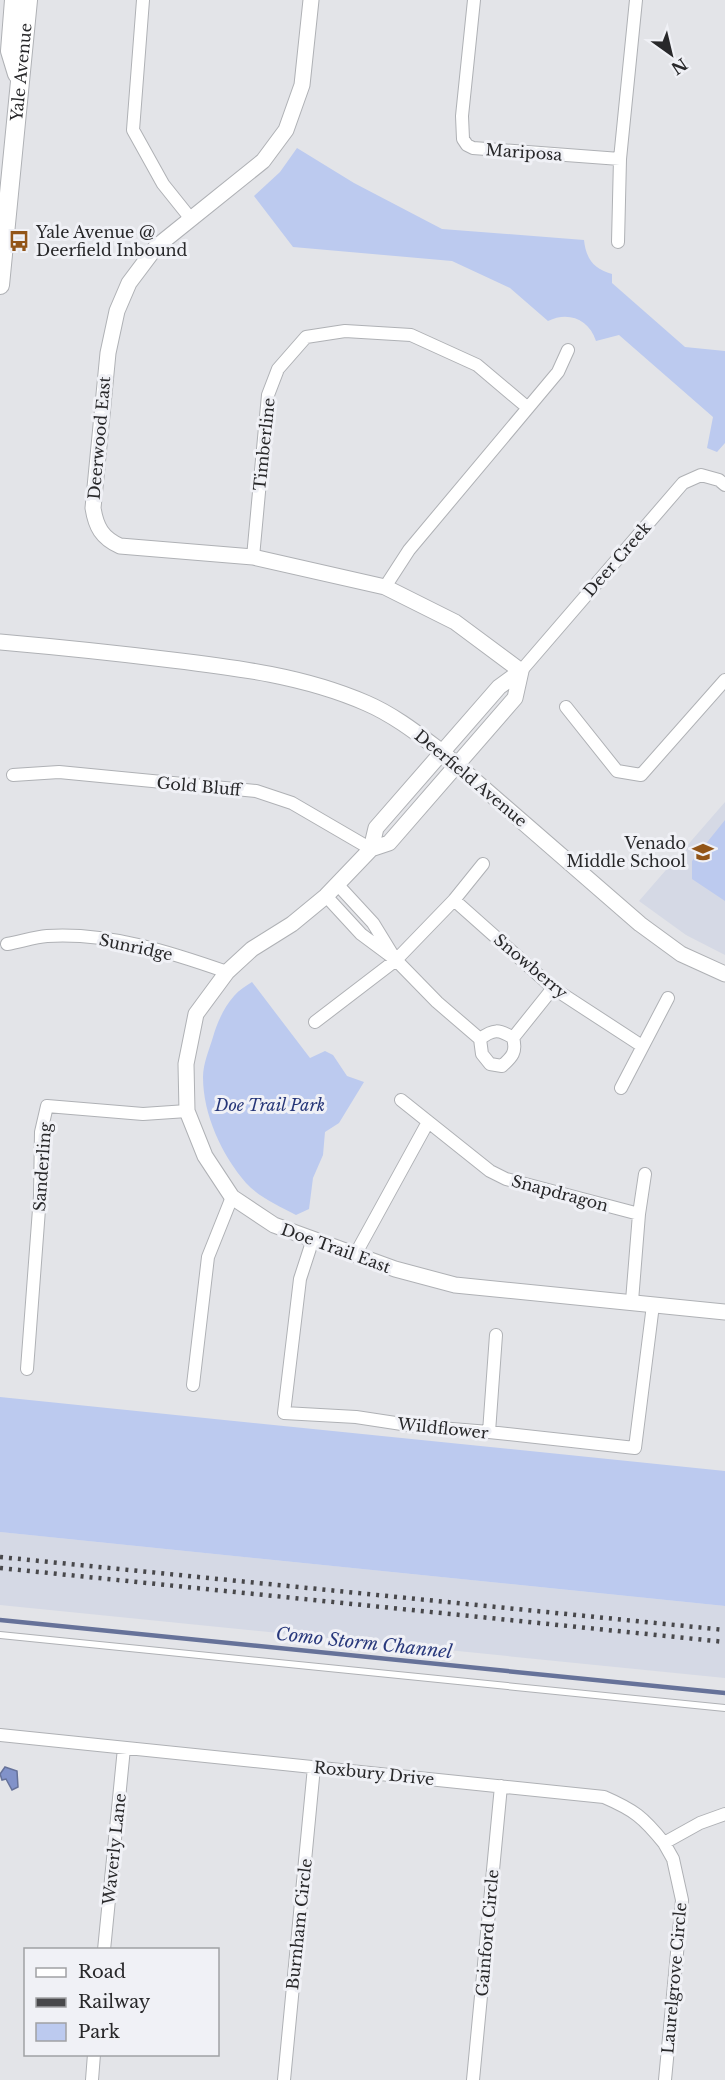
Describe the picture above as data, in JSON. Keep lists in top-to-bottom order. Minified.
{"streets":{"main road":["Yale Avenue"],"street":["Mariposa","Deerwood East","Timberline","Deer Creek","Deerfield Avenue","Gold Bluff","Sunridge","Snowberry","Sanderling","Snapdragon","Doe Trail East","Wildflower","Roxbury Drive","Waverly Lane","Burnham Circle","Gainford Circle","Laurelgrove Circle"]},"crossings":[["Deerwood East","Timberline"],["Deerwood East","Deer Creek"],["Deer Creek","Deerfield Avenue"],["Deer Creek","Doe Trail East"],["Deerfield Avenue","Doe Trail East"],["Gold Bluff","Doe Trail East"],["Sunridge","Doe Trail East"],["Sanderling","Doe Trail East"],["Doe Trail East","Wildflower"],["Roxbury Drive","Waverly Lane"],["Roxbury Drive","Burnham Circle"],["Roxbury Drive","Gainford Circle"],["Roxbury Drive","Laurelgrove Circle"]],"water":["Como Storm Channel"],"parks":["Doe Trail Park"],"places":{"bus stop":["Yale Avenue @ Deerfield Inbound"],"school or university":["Venado Middle School"]},"legend":["Road","Railway","Park"],"north":"bottom right"}
